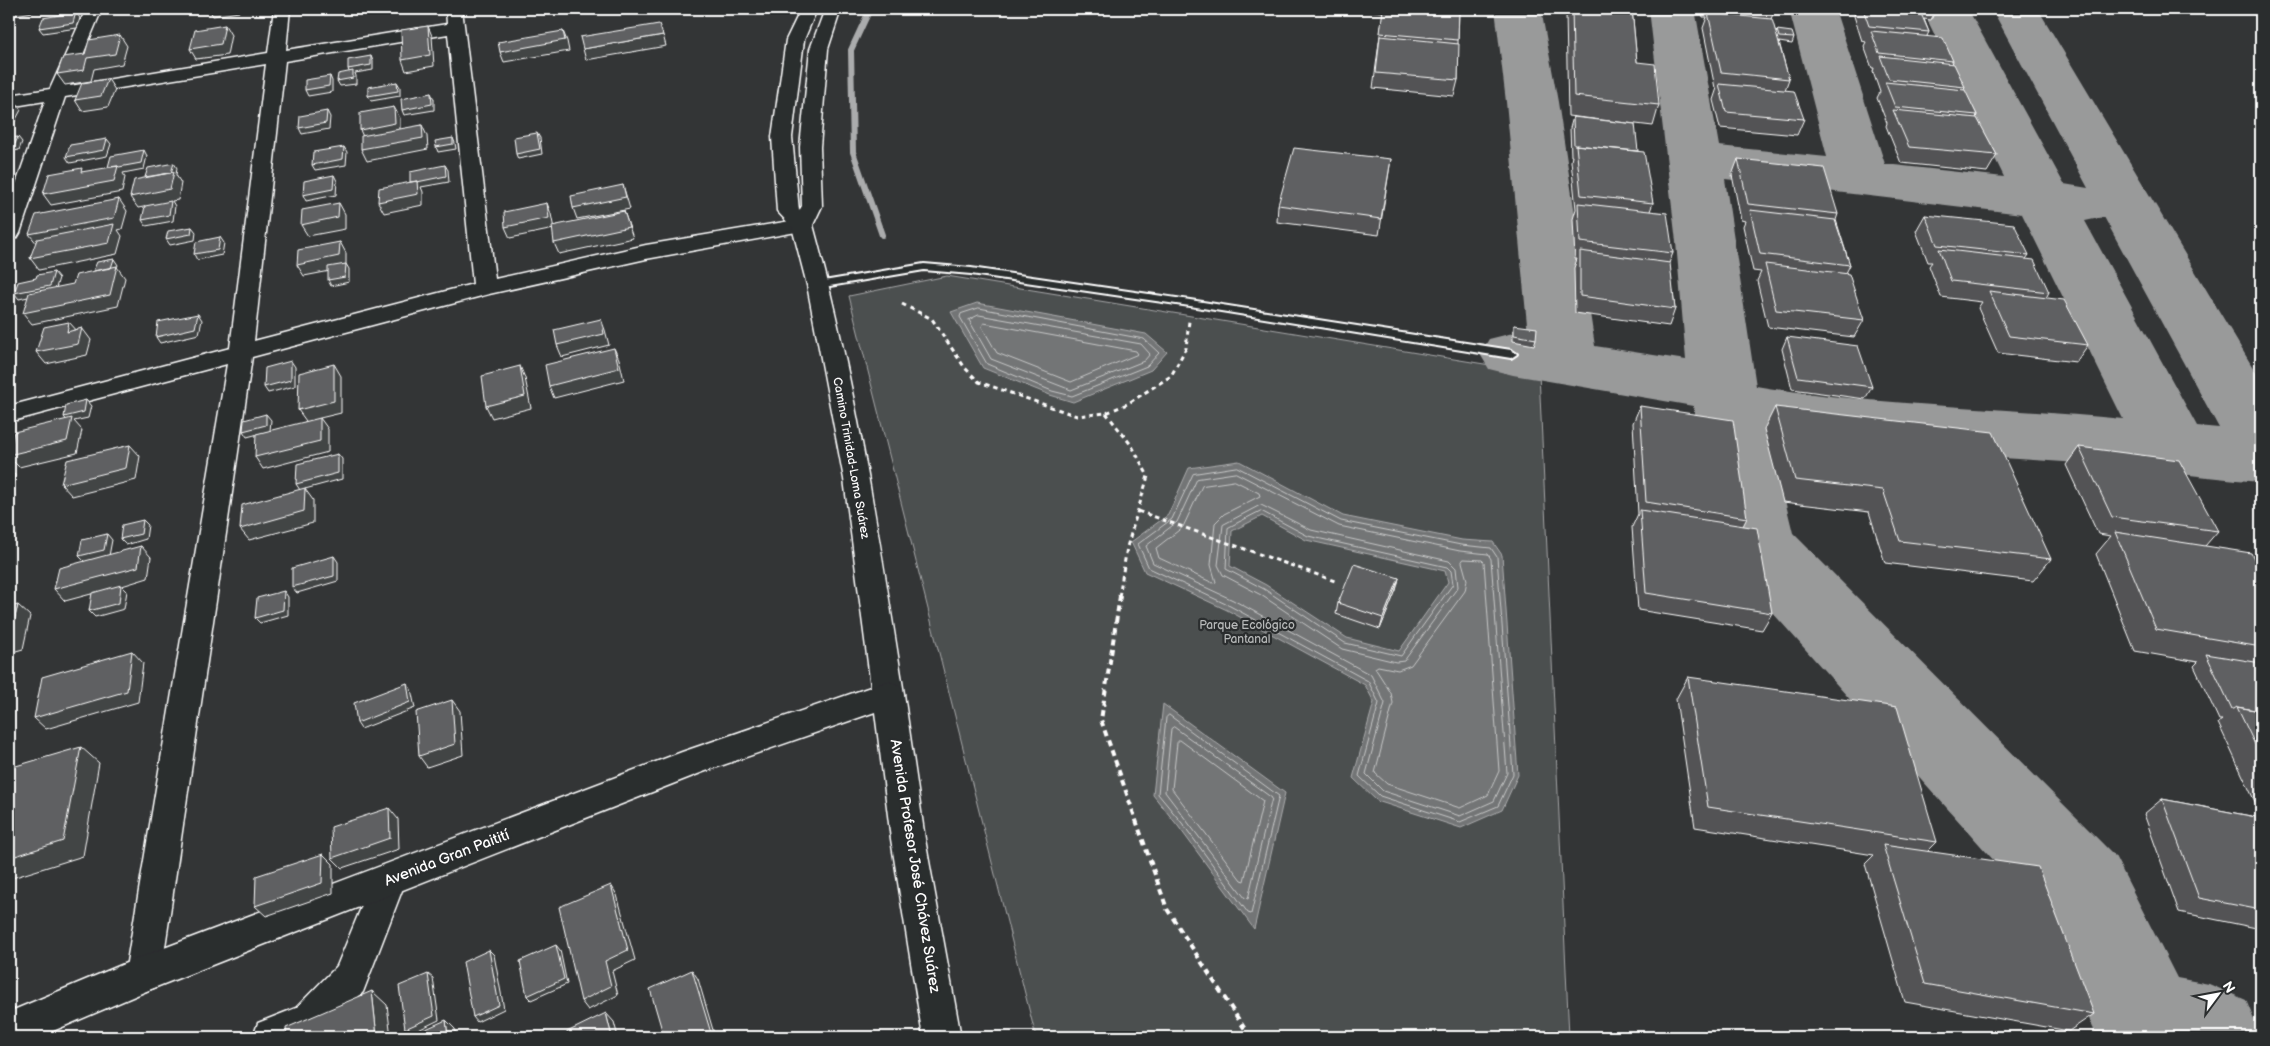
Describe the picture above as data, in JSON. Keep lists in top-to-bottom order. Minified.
{"streets":{"street":["Camino Trinidad-Loma Suárez","Avenida Gran Paitití","Avenida Profesor José Chávez Suárez"]},"crossings":[["Camino Trinidad-Loma Suárez","Avenida Gran Paitití"],["Camino Trinidad-Loma Suárez","Avenida Profesor José Chávez Suárez"],["Avenida Gran Paitití","Avenida Profesor José Chávez Suárez"]],"parks":["Parque Ecológico Pantanal"],"north":"top right"}
